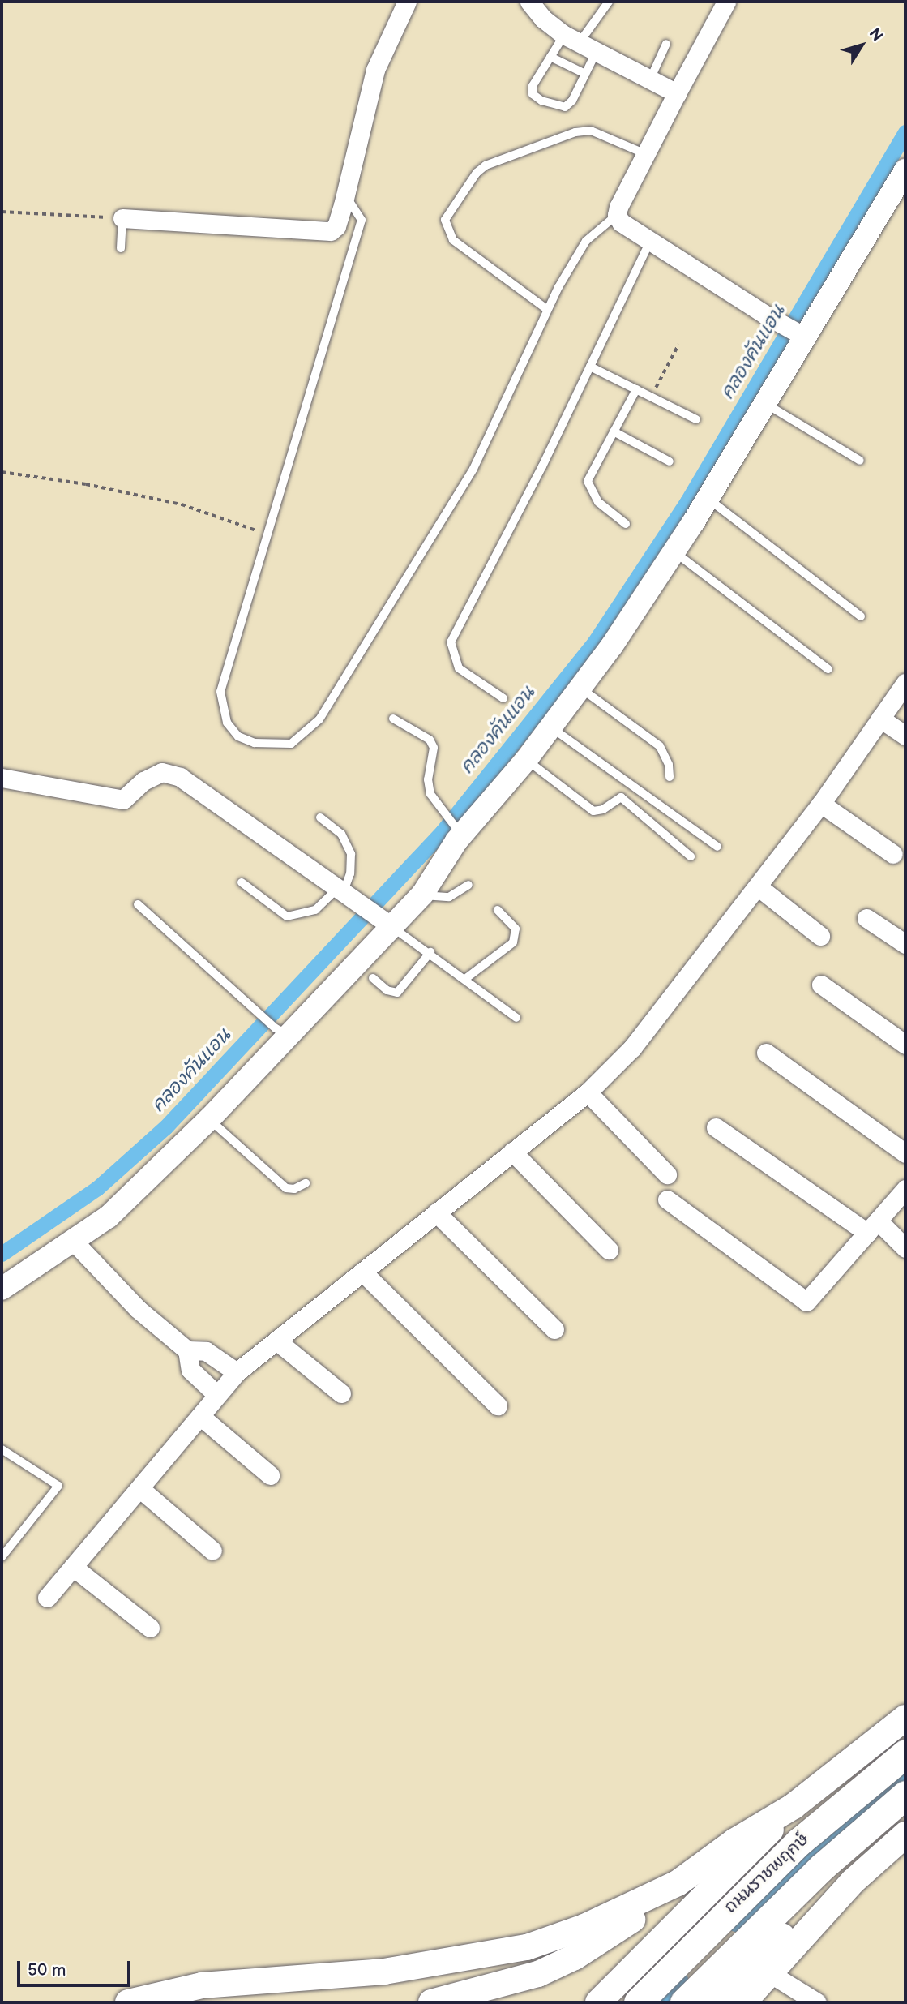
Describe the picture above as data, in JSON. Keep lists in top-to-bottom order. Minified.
{"streets":{"main road":["ถนนราชพฤกษ์"]},"water":["คลองคันแอน"],"scale_bar":"50 m","north":"top right"}
